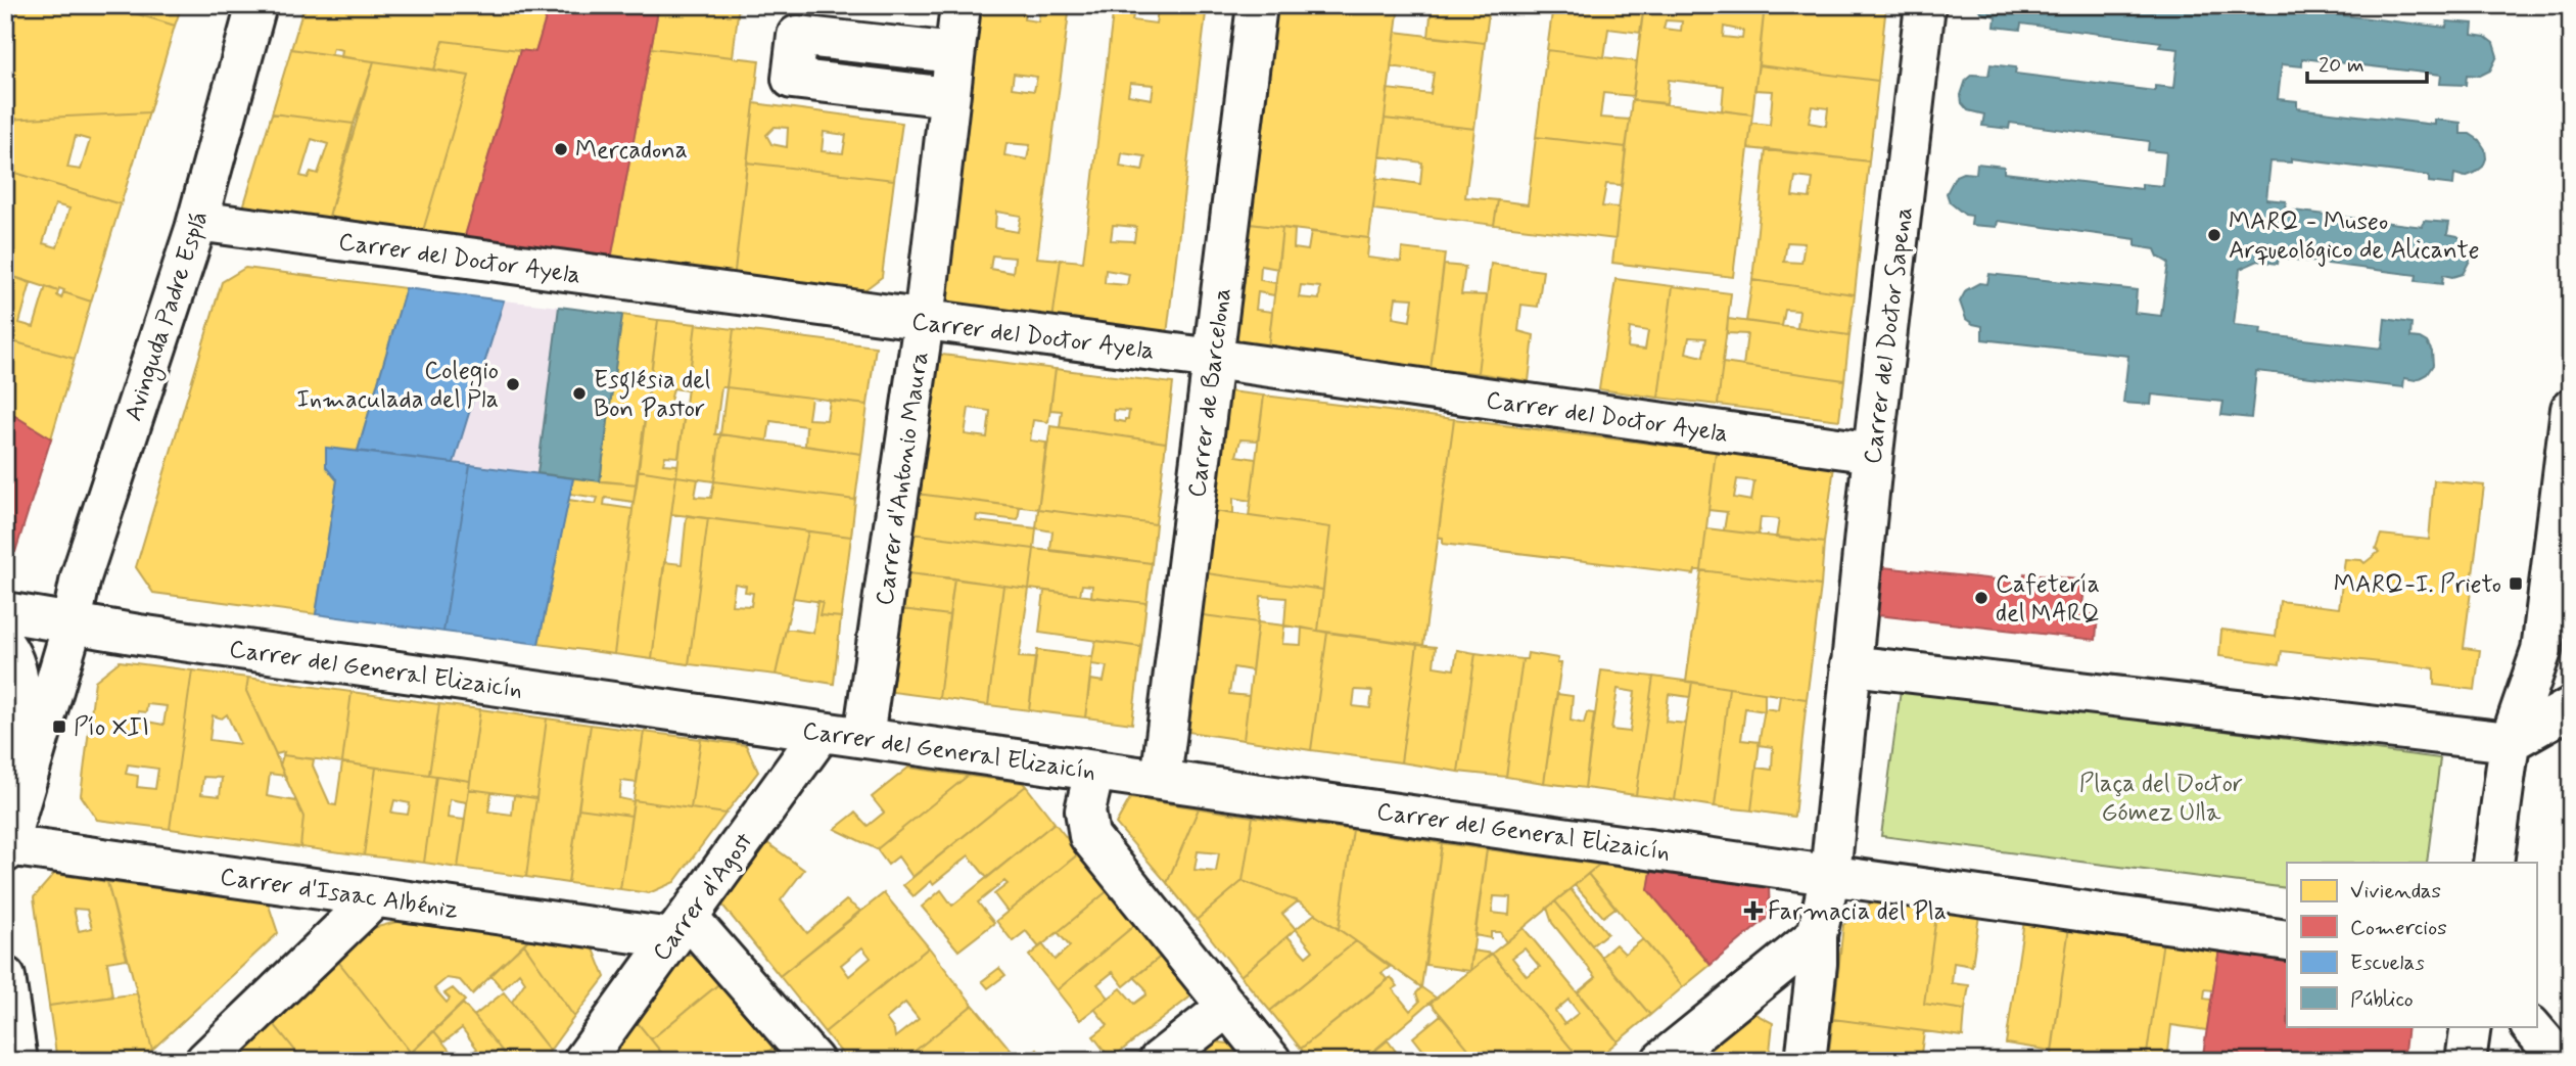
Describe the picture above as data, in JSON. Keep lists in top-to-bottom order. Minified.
{"streets":{"street":["Carrer del Doctor Ayela","Avinguda Padre Esplá","Carrer del Doctor Sapena","Carrer de Barcelona","Carrer d'Antonio Maura","Carrer del General Elizaicín","Carrer d'Isaac Albéniz","Carrer d'Agost"]},"crossings":[["Carrer del Doctor Ayela","Avinguda Padre Esplá"],["Carrer del Doctor Ayela","Carrer del Doctor Sapena"],["Carrer del Doctor Ayela","Carrer de Barcelona"],["Carrer del Doctor Ayela","Carrer d'Antonio Maura"],["Avinguda Padre Esplá","Carrer del General Elizaicín"],["Avinguda Padre Esplá","Carrer d'Isaac Albéniz"],["Carrer de Barcelona","Carrer del General Elizaicín"],["Carrer d'Antonio Maura","Carrer del General Elizaicín"],["Carrer del General Elizaicín","Carrer d'Agost"],["Carrer d'Isaac Albéniz","Carrer d'Agost"]],"parks":["Plaça del Doctor Gómez Ulla"],"places":{"other":["Mercadona","MARQ - Museo Arqueológico de Alicante","Colegio Inmaculada del Pla","Església del Bon Pastor","Cafetería del MARQ"],"transit":["MARQ-I. Prieto","Pío XII"],"health":["Farmacia del Pla"]},"legend":["Viviendas","Comercios","Escuelas","Público"],"scale_bar":"20 m"}
